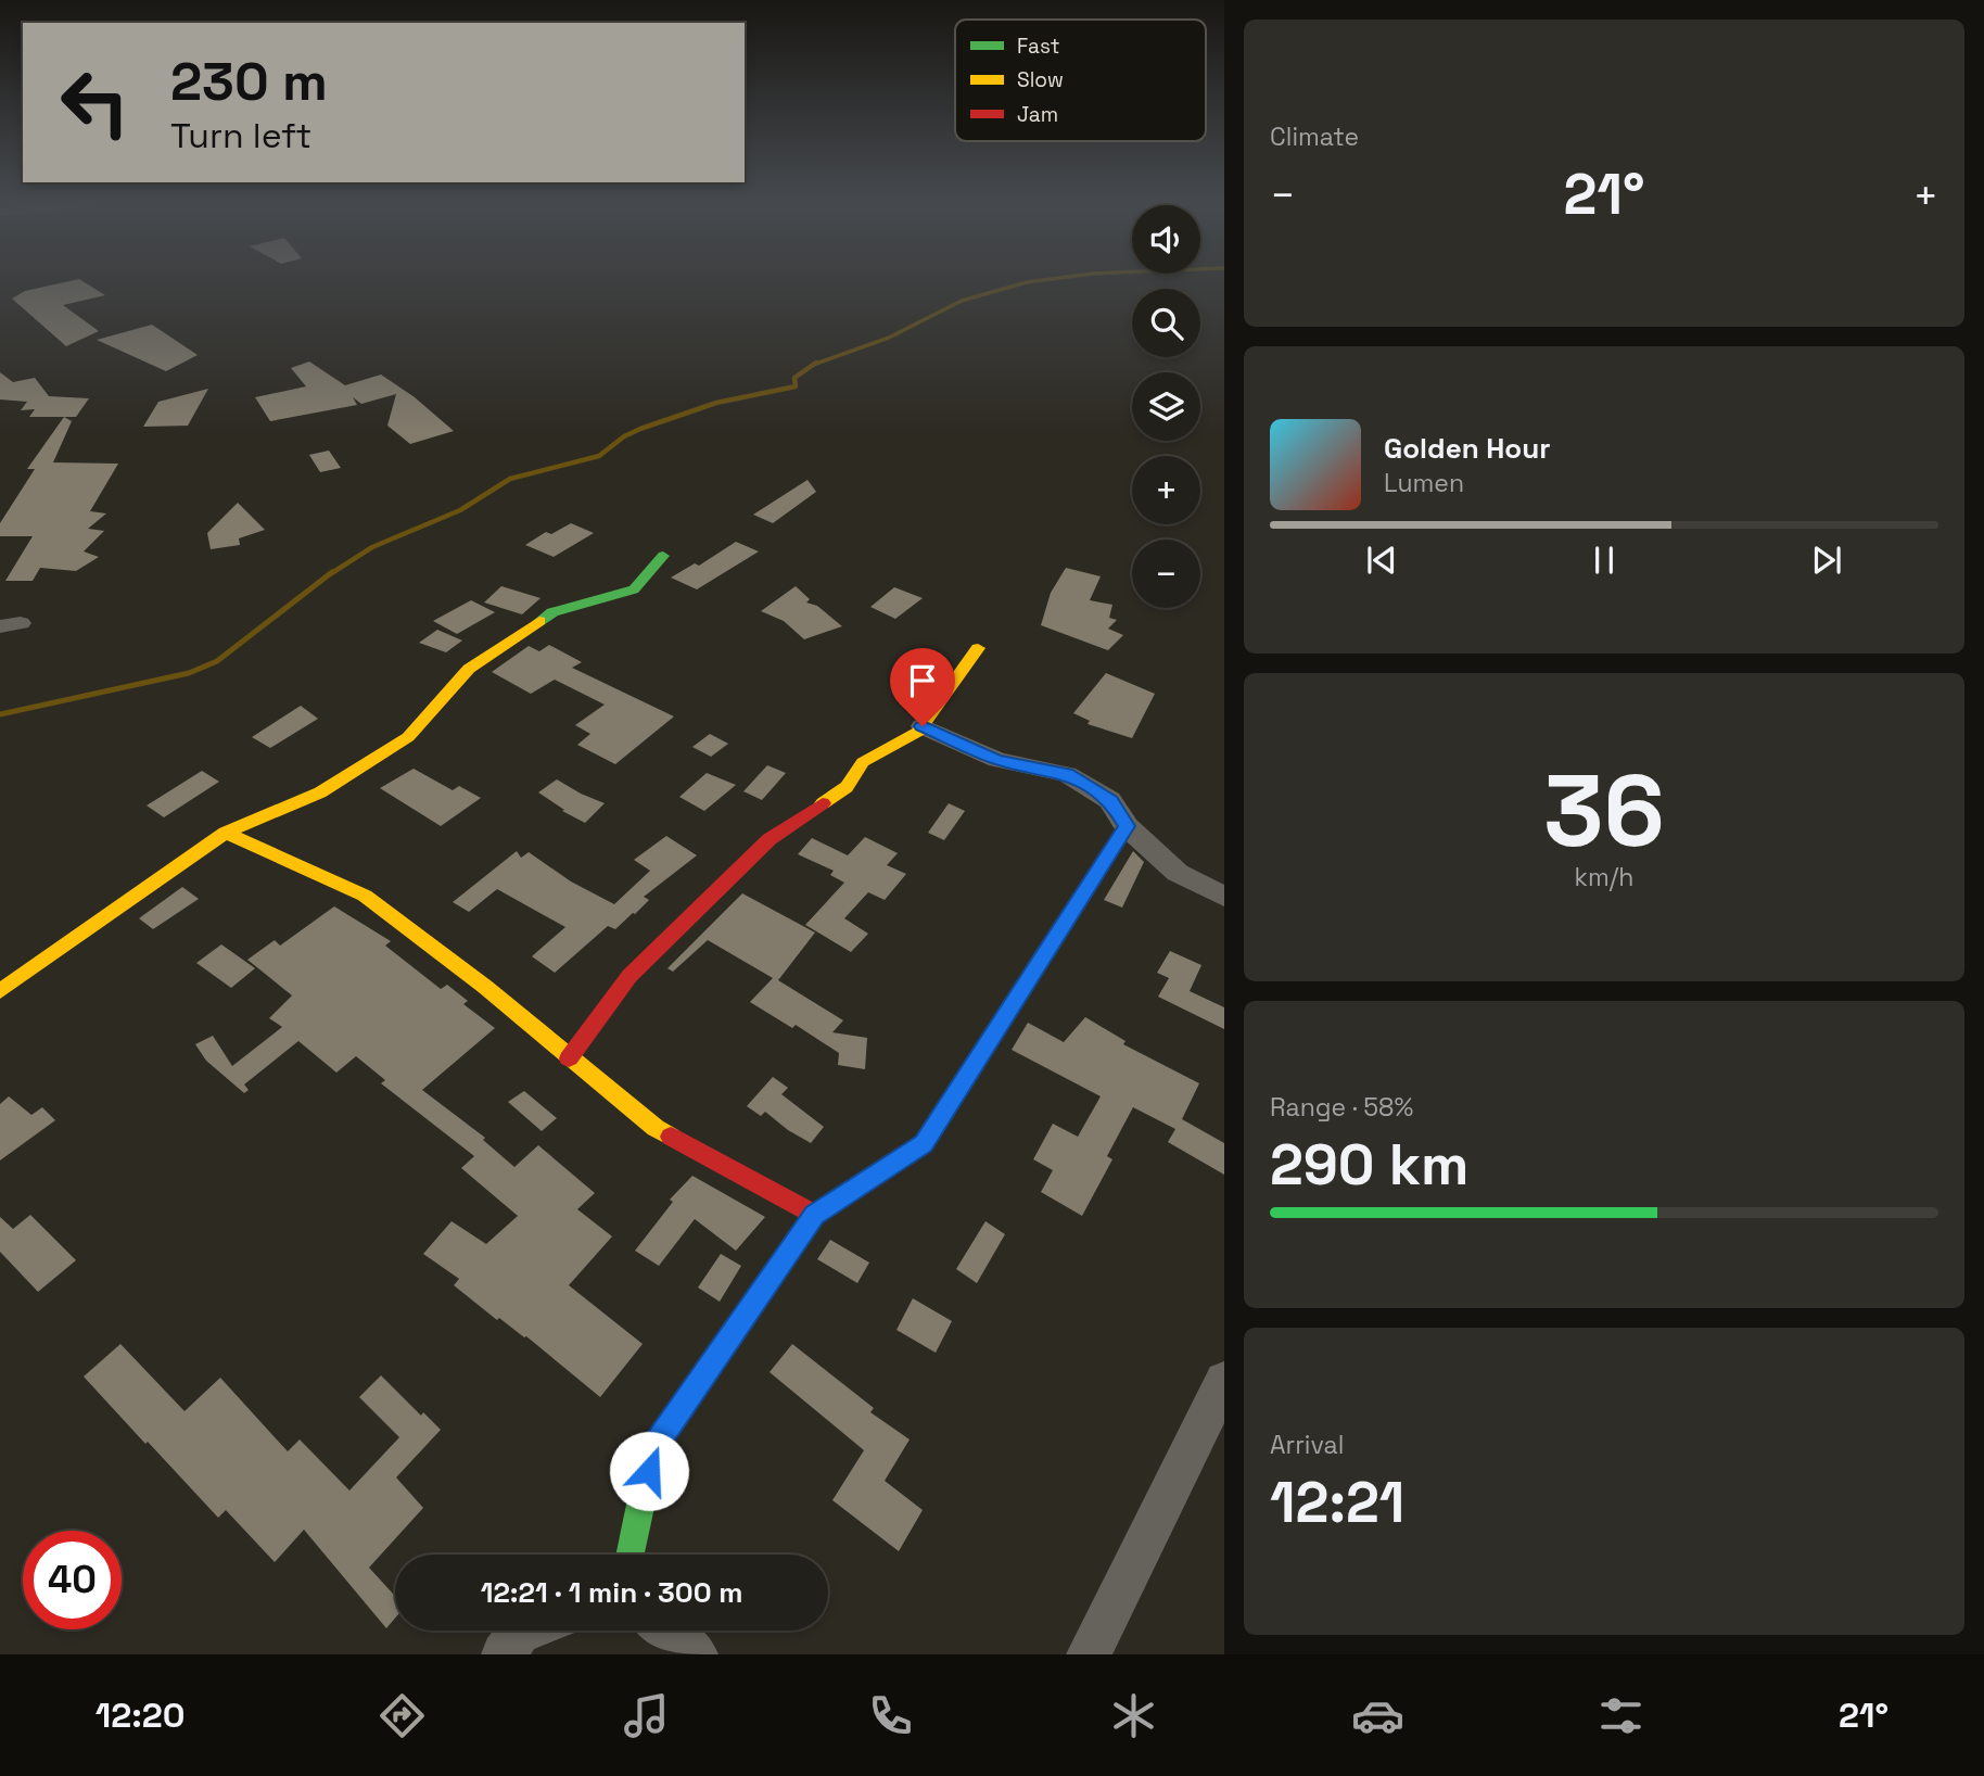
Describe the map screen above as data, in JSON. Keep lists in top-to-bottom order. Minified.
{"legend":["Fast","Slow","Jam"],"page":{"tile":["Climate",["36","km/h"],["Range · 58%","290 km"],["Arrival","12:21"]],"turn":["230 m","Turn left"],"heat":["−","21°","+"],"map_buttons":["+","−"],"song":["Golden Hour","Lumen"],"limit":"40","trip":"12:21 · 1 min · 300 m","tabs":["12:20","21°"]}}
